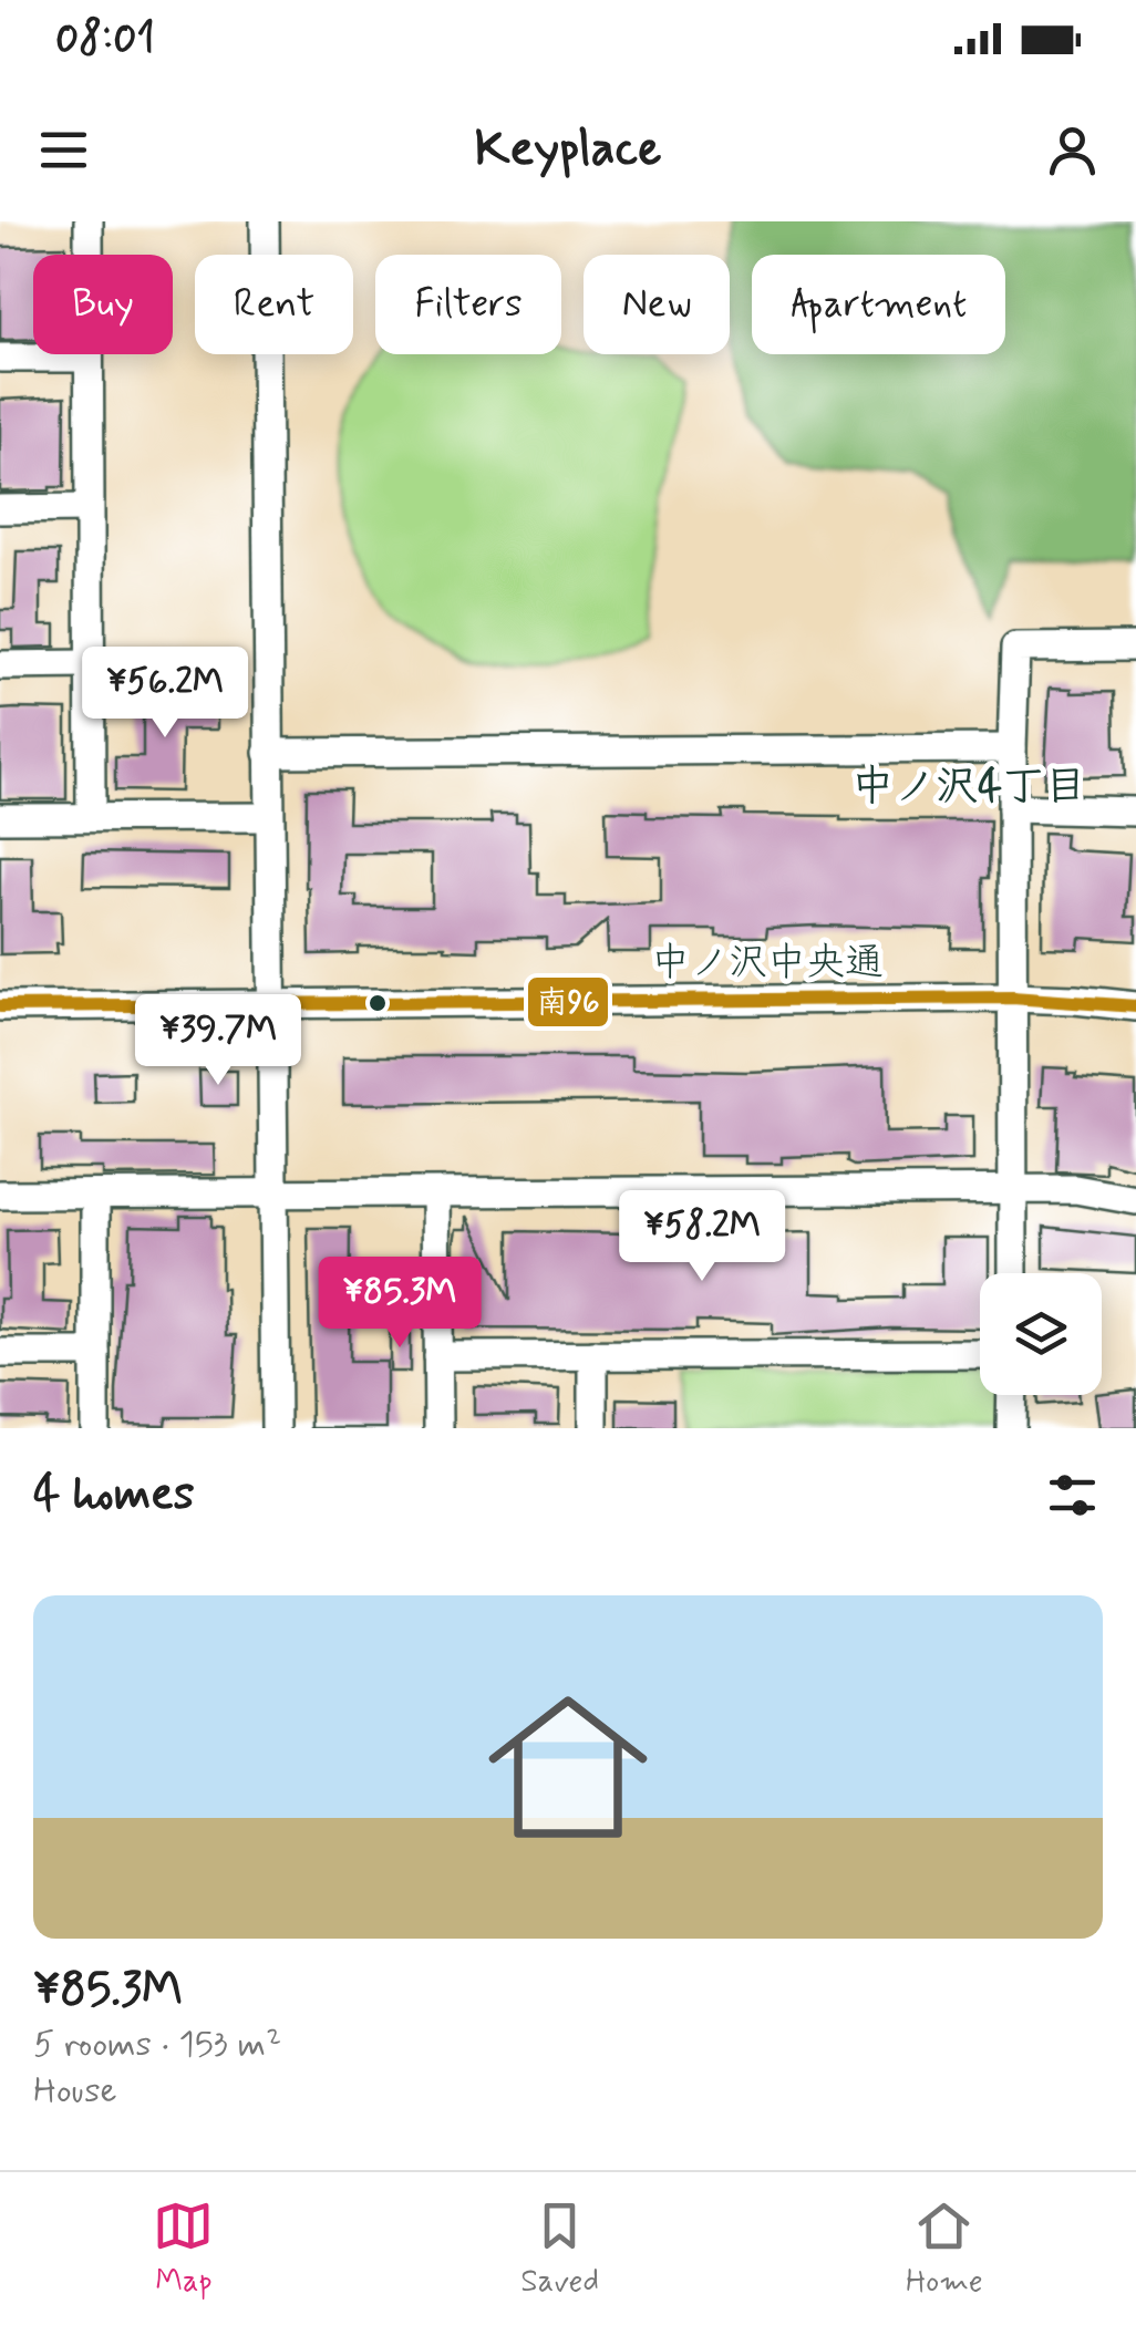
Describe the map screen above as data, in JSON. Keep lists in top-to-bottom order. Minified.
{"streets":{"street":["中ノ沢中央通"]},"districts":["中ノ沢4丁目"],"lines":["transit line 南96"],"page":{"status":"08:01","header":"Keyplace","chip":["Buy","Rent","Filters","New","Apartment"],"price":["¥56.2M","¥39.7M","¥58.2M","¥85.3M"],"heading":"4 homes","list":[{"name":"¥85.3M","note":"5 rooms · 153 m² · House"}],"tabs":["Map","Saved","Home"]}}
